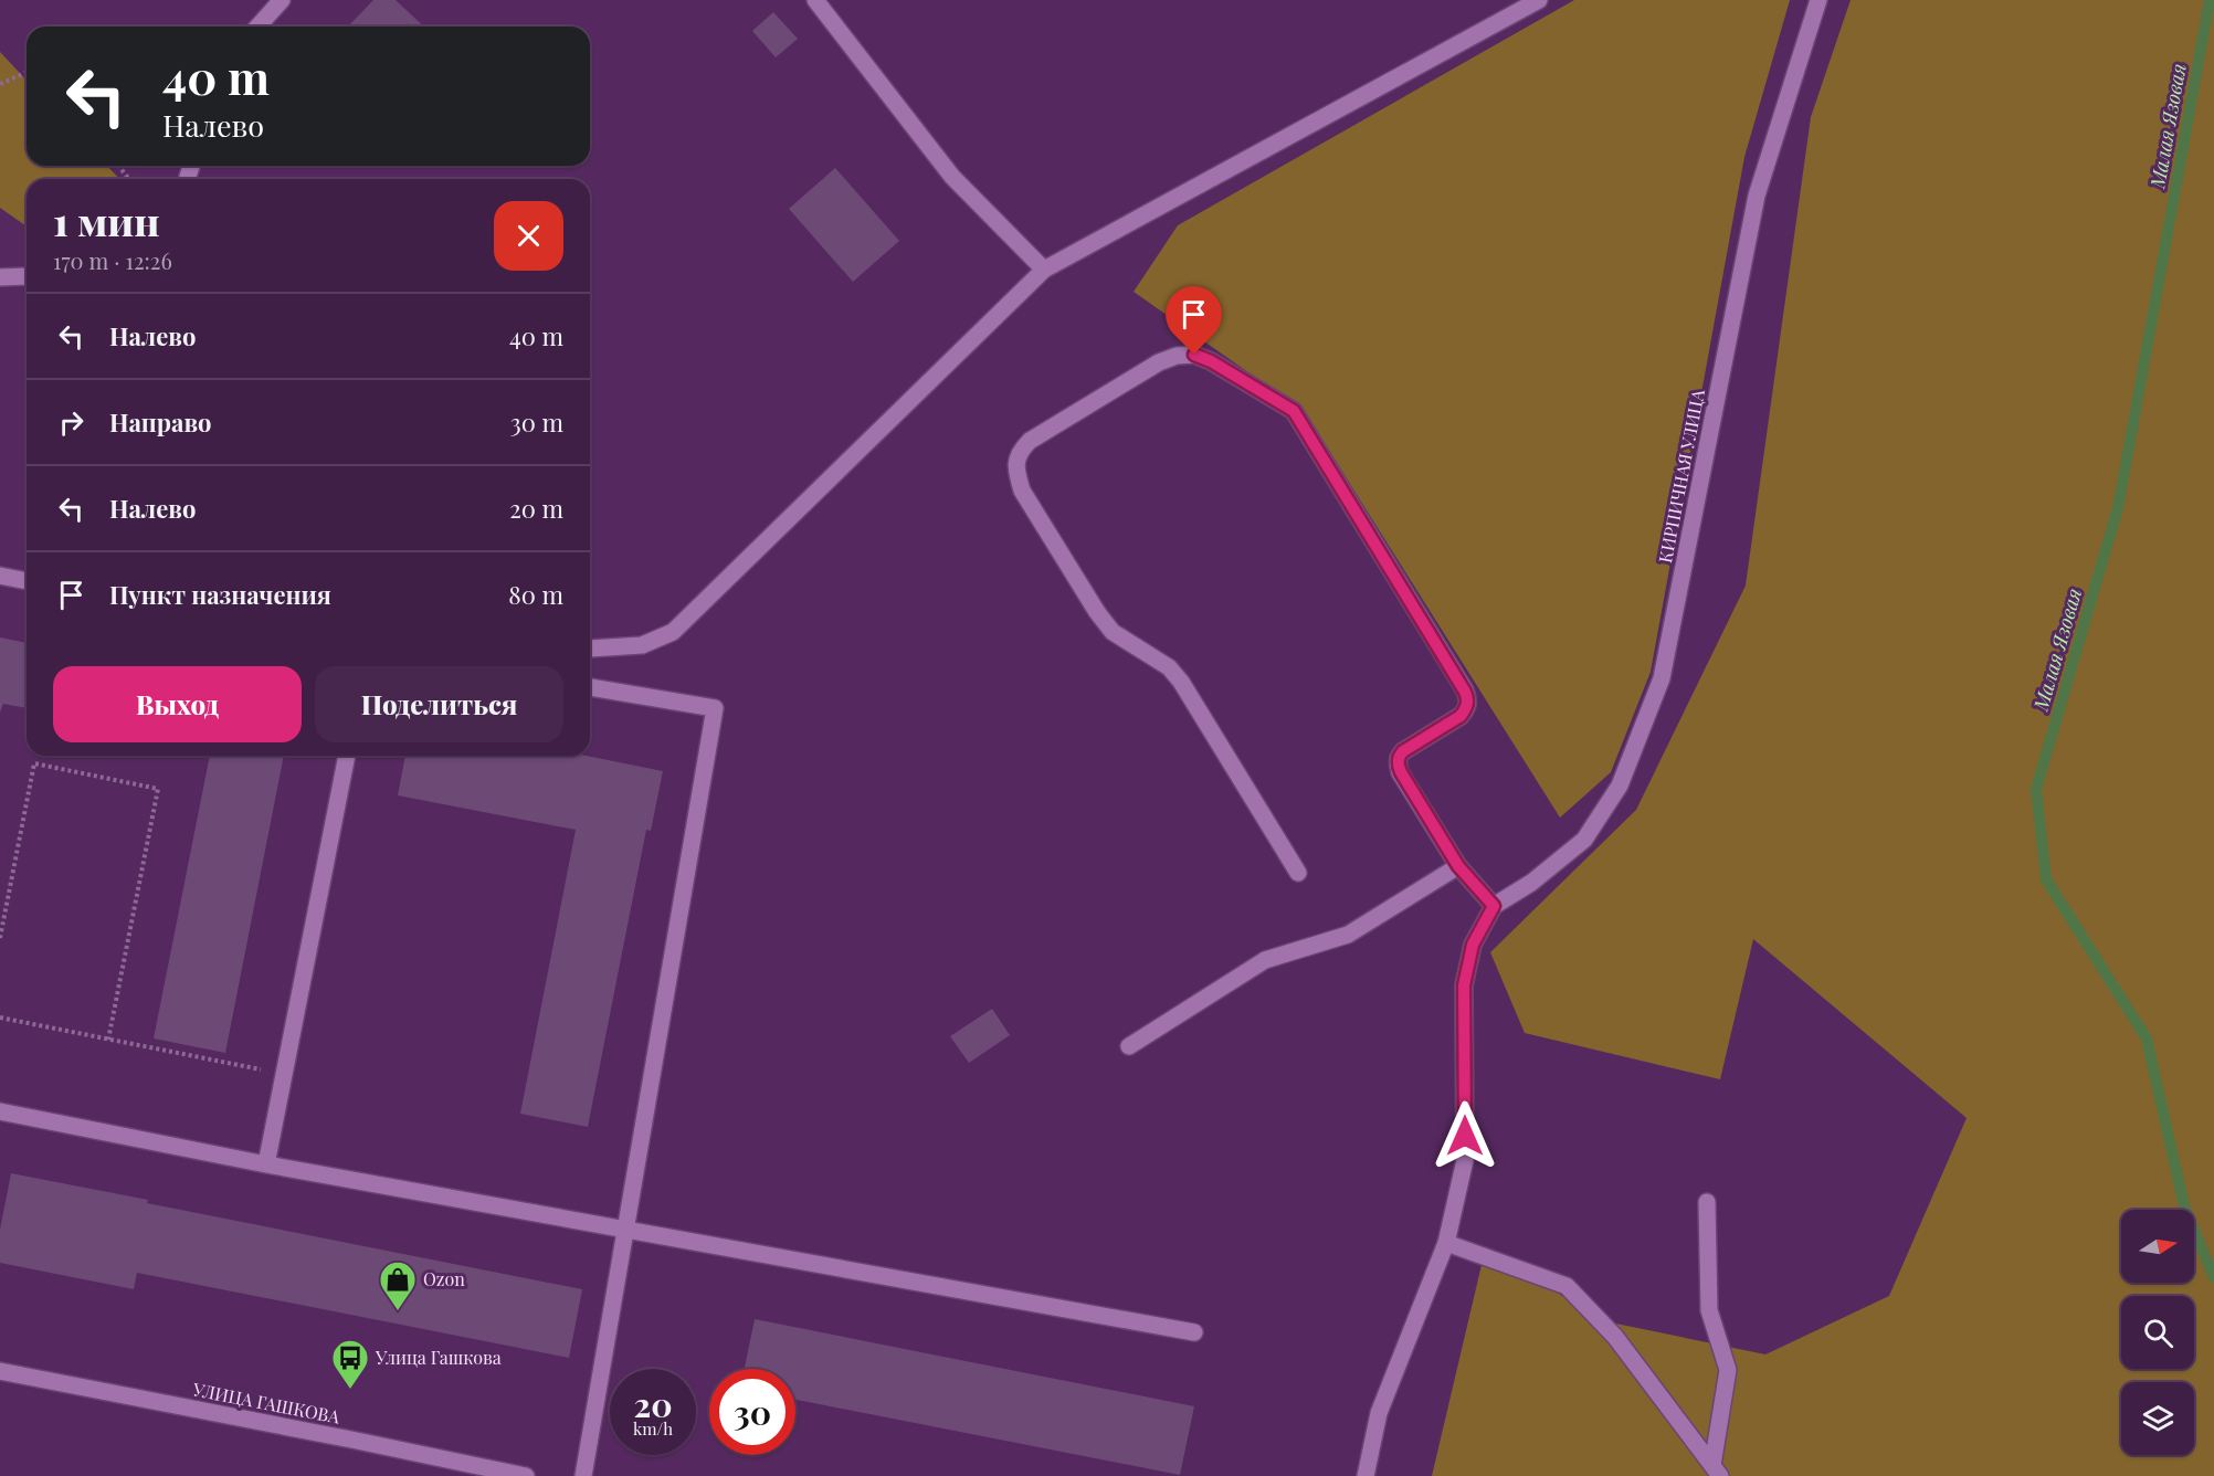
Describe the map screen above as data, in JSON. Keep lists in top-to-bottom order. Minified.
{"streets":{"street":["КИРПИЧНАЯ УЛИЦА","УЛИЦА ГАШКОВА"]},"water":["Малая Язовая"],"places":{"shop":["Ozon"],"bus stop":["Улица Гашкова"]},"north":"right","page":{"turn":["40 m","Налево"],"heading":["1 мин","170 m · 12:26"],"list":[{"name":"Налево","value":"40 m"},{"name":"Направо","value":"30 m"},{"name":"Налево","value":"20 m"},{"name":"Пункт назначения","value":"80 m"}],"buttons":["Выход","Поделиться"],"speed":"20 km/h","limit":"30"}}
